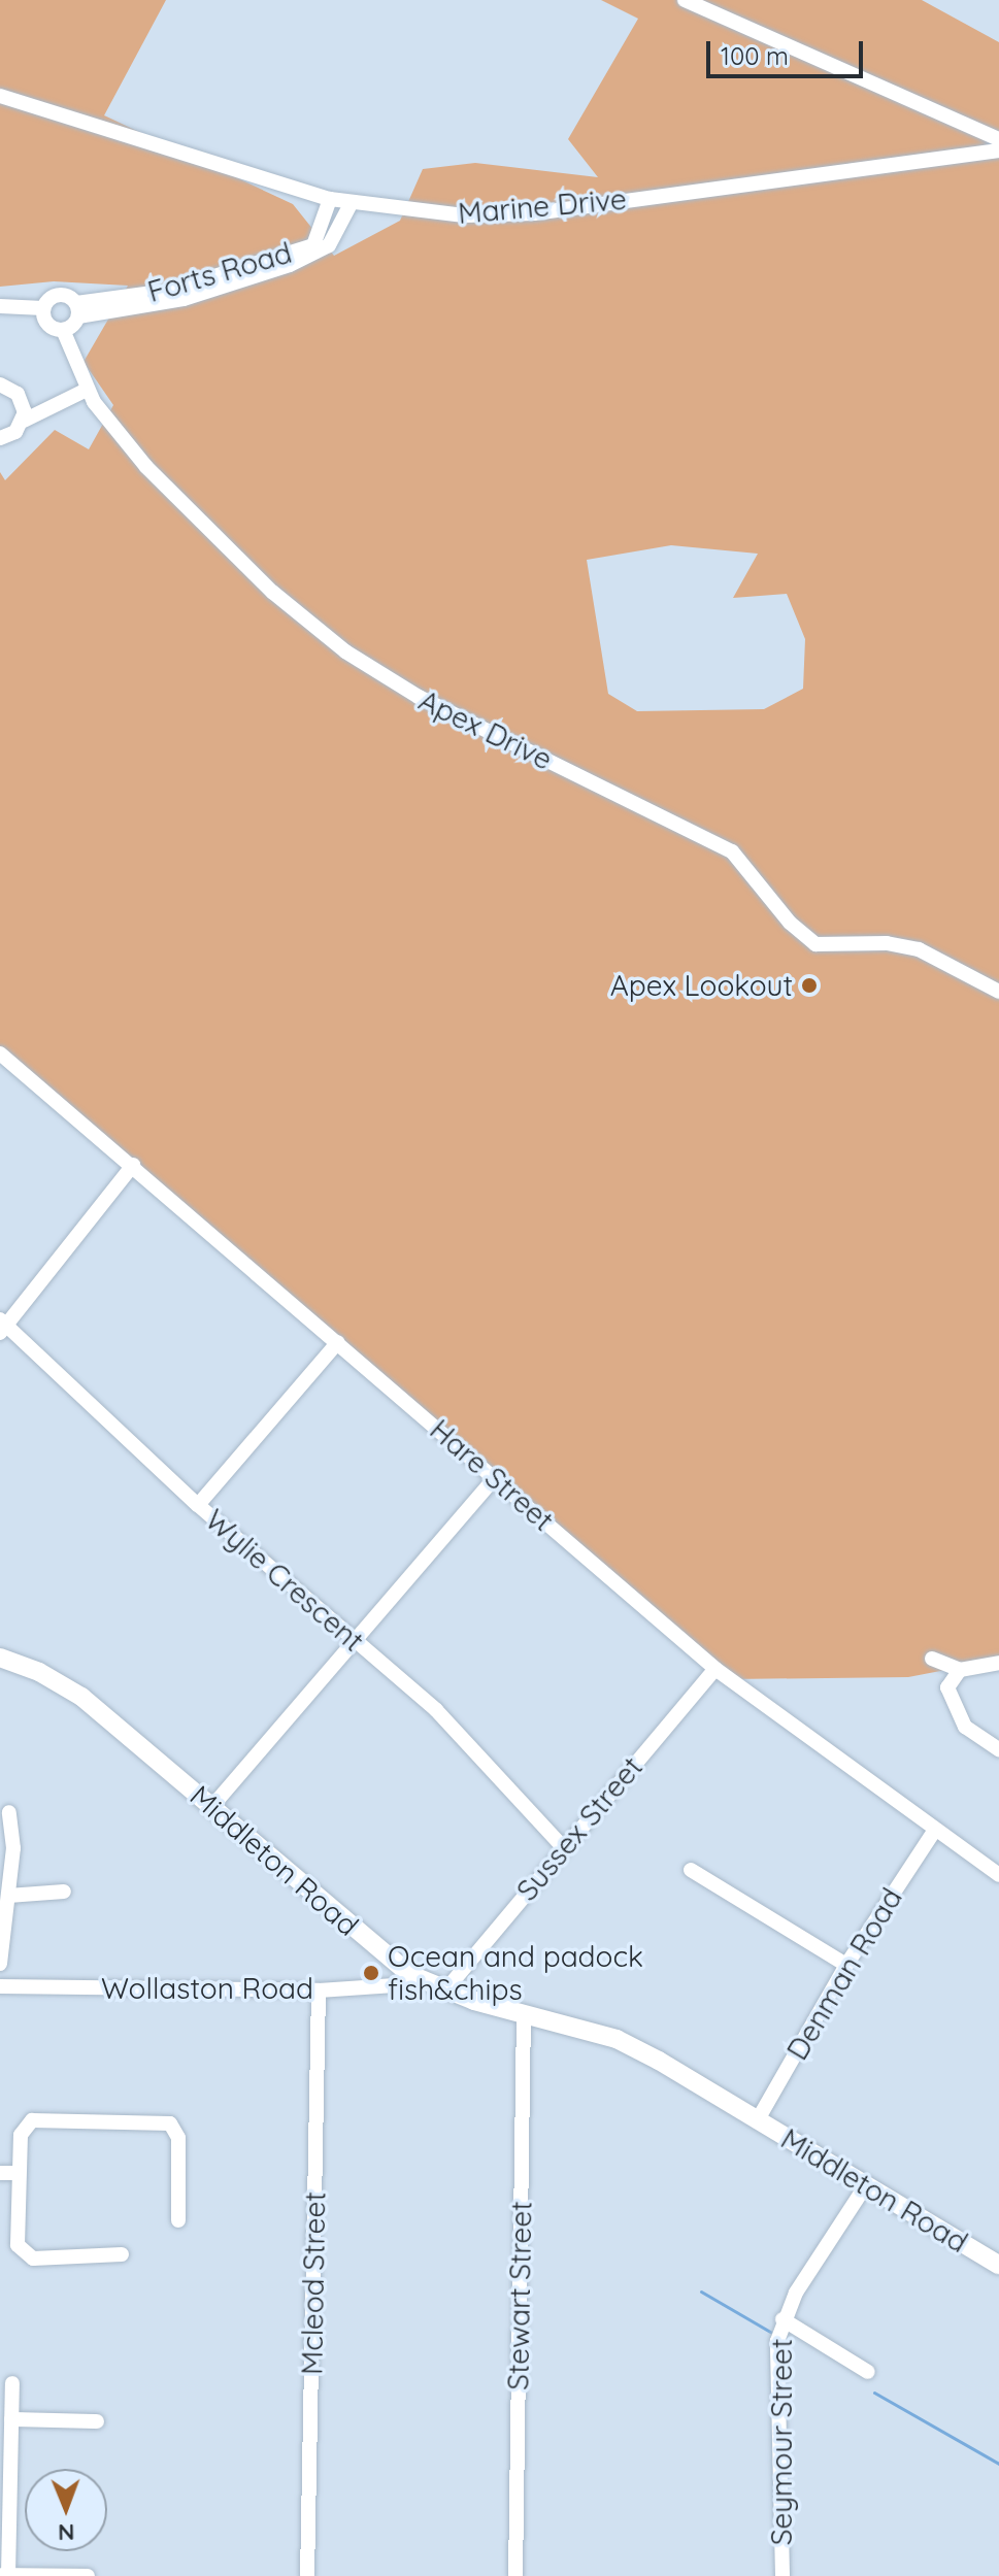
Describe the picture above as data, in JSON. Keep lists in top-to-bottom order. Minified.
{"streets":{"main road":["Middleton Road"],"street":["Marine Drive","Forts Road","Apex Drive","Hare Street","Wylie Crescent","Sussex Street","Denman Road","Wollaston Road","Mcleod Street","Stewart Street","Seymour Street"]},"crossings":[["Marine Drive","Forts Road"],["Hare Street","Sussex Street"],["Hare Street","Denman Road"],["Wylie Crescent","Sussex Street"],["Sussex Street","Middleton Road"],["Middleton Road","Denman Road"],["Middleton Road","Wollaston Road"],["Middleton Road","Stewart Street"],["Middleton Road","Seymour Street"],["Wollaston Road","Mcleod Street"]],"places":["Apex Lookout","Ocean and padock fish&chips"],"scale_bar":"100 m","north":"bottom"}
